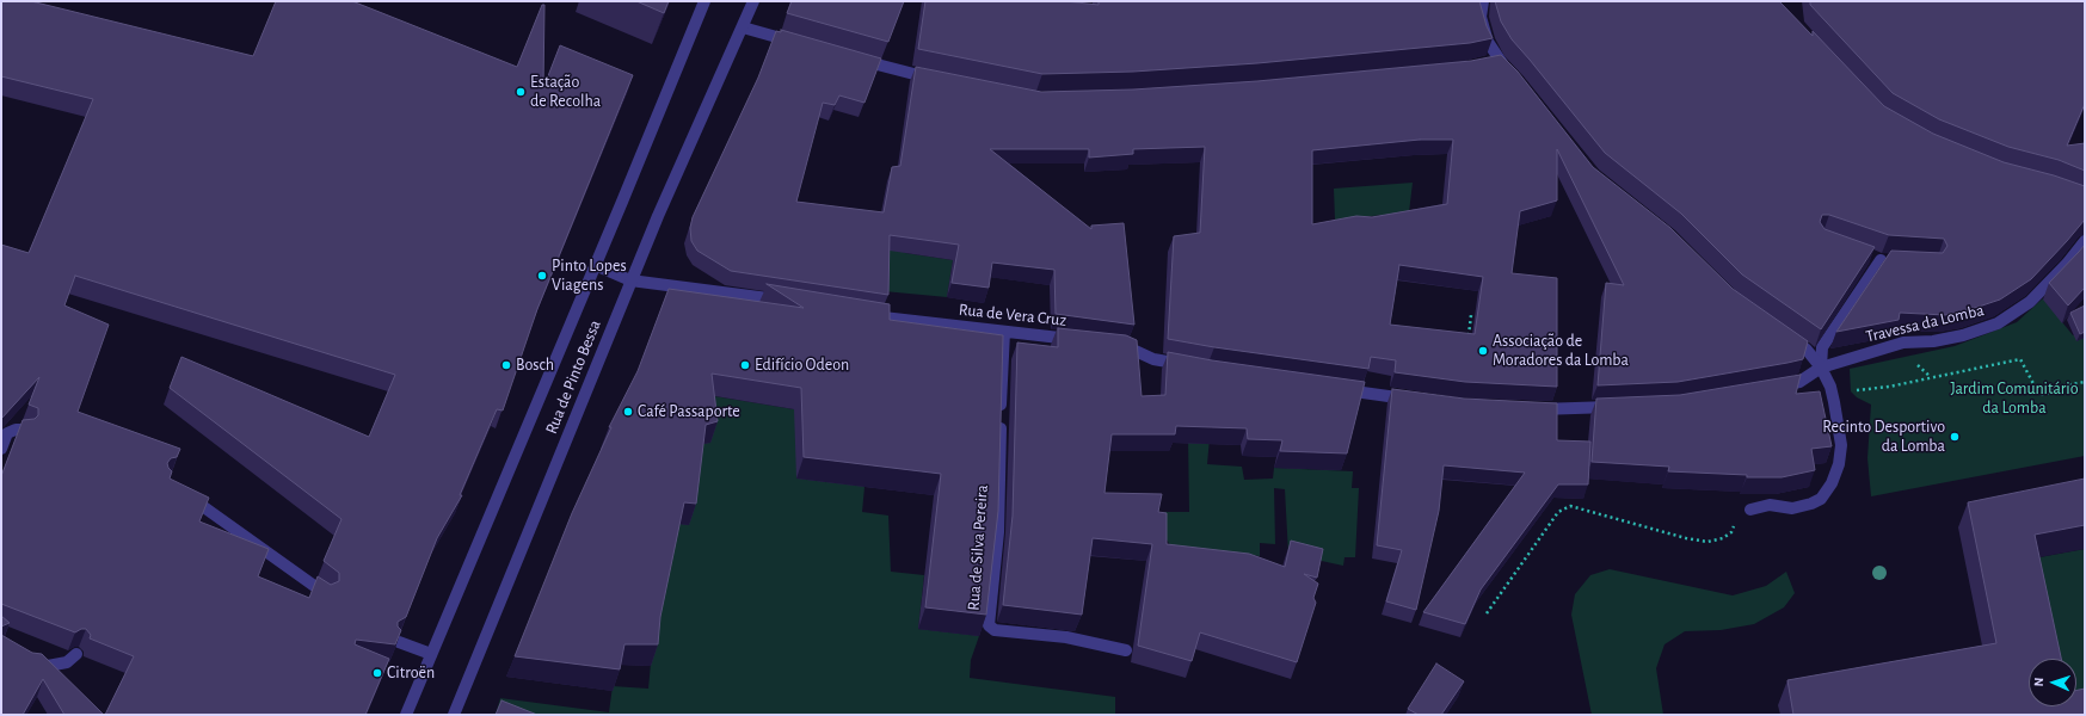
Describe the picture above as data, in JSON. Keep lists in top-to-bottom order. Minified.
{"streets":{"street":["Rua de Vera Cruz","Travessa da Lomba","Rua de Pinto Bessa","Rua de Silva Pereira"]},"crossings":[["Rua de Vera Cruz","Rua de Silva Pereira"]],"parks":["Jardim Comunitário da Lomba"],"places":["Estação de Recolha","Pinto Lopes Viagens","Associação de Moradores da Lomba","Bosch","Edifício Odeon","Café Passaporte","Recinto Desportivo da Lomba","Citroën"],"north":"left"}
